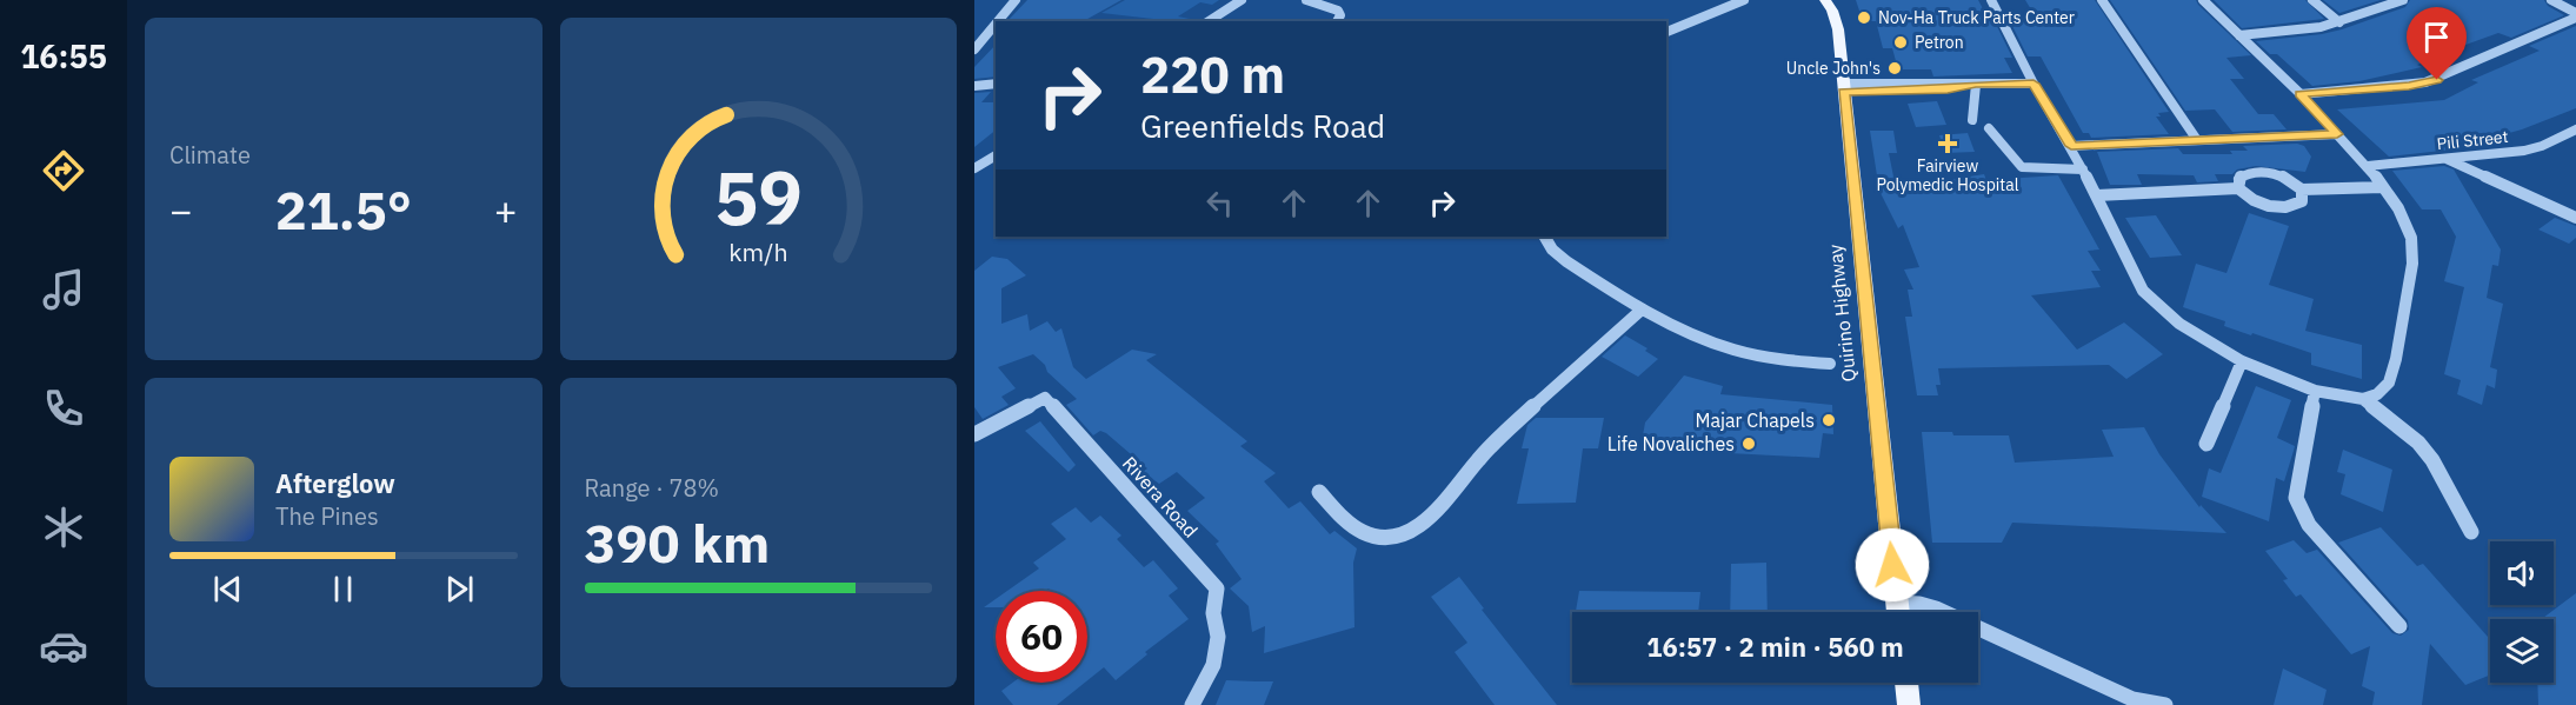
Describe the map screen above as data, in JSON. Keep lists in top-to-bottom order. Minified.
{"streets":{"main road":["Quirino Highway"],"street":["Pili Street","Rivera Road"]},"places":{"other":["Nov-Ha Truck Parts Center","Petron","Uncle John's","Majar Chapels","Life Novaliches"],"health":["Fairview Polymedic Hospital"]},"page":{"tabs":"16:55","tile":["Climate",["Range · 78%","390 km"]],"turn":["220 m","Greenfields Road"],"heat":["−","21.5°","+"],"song":["Afterglow","The Pines"],"limit":"60","trip":"16:57 · 2 min · 560 m","gauge":["59","km/h"]}}
